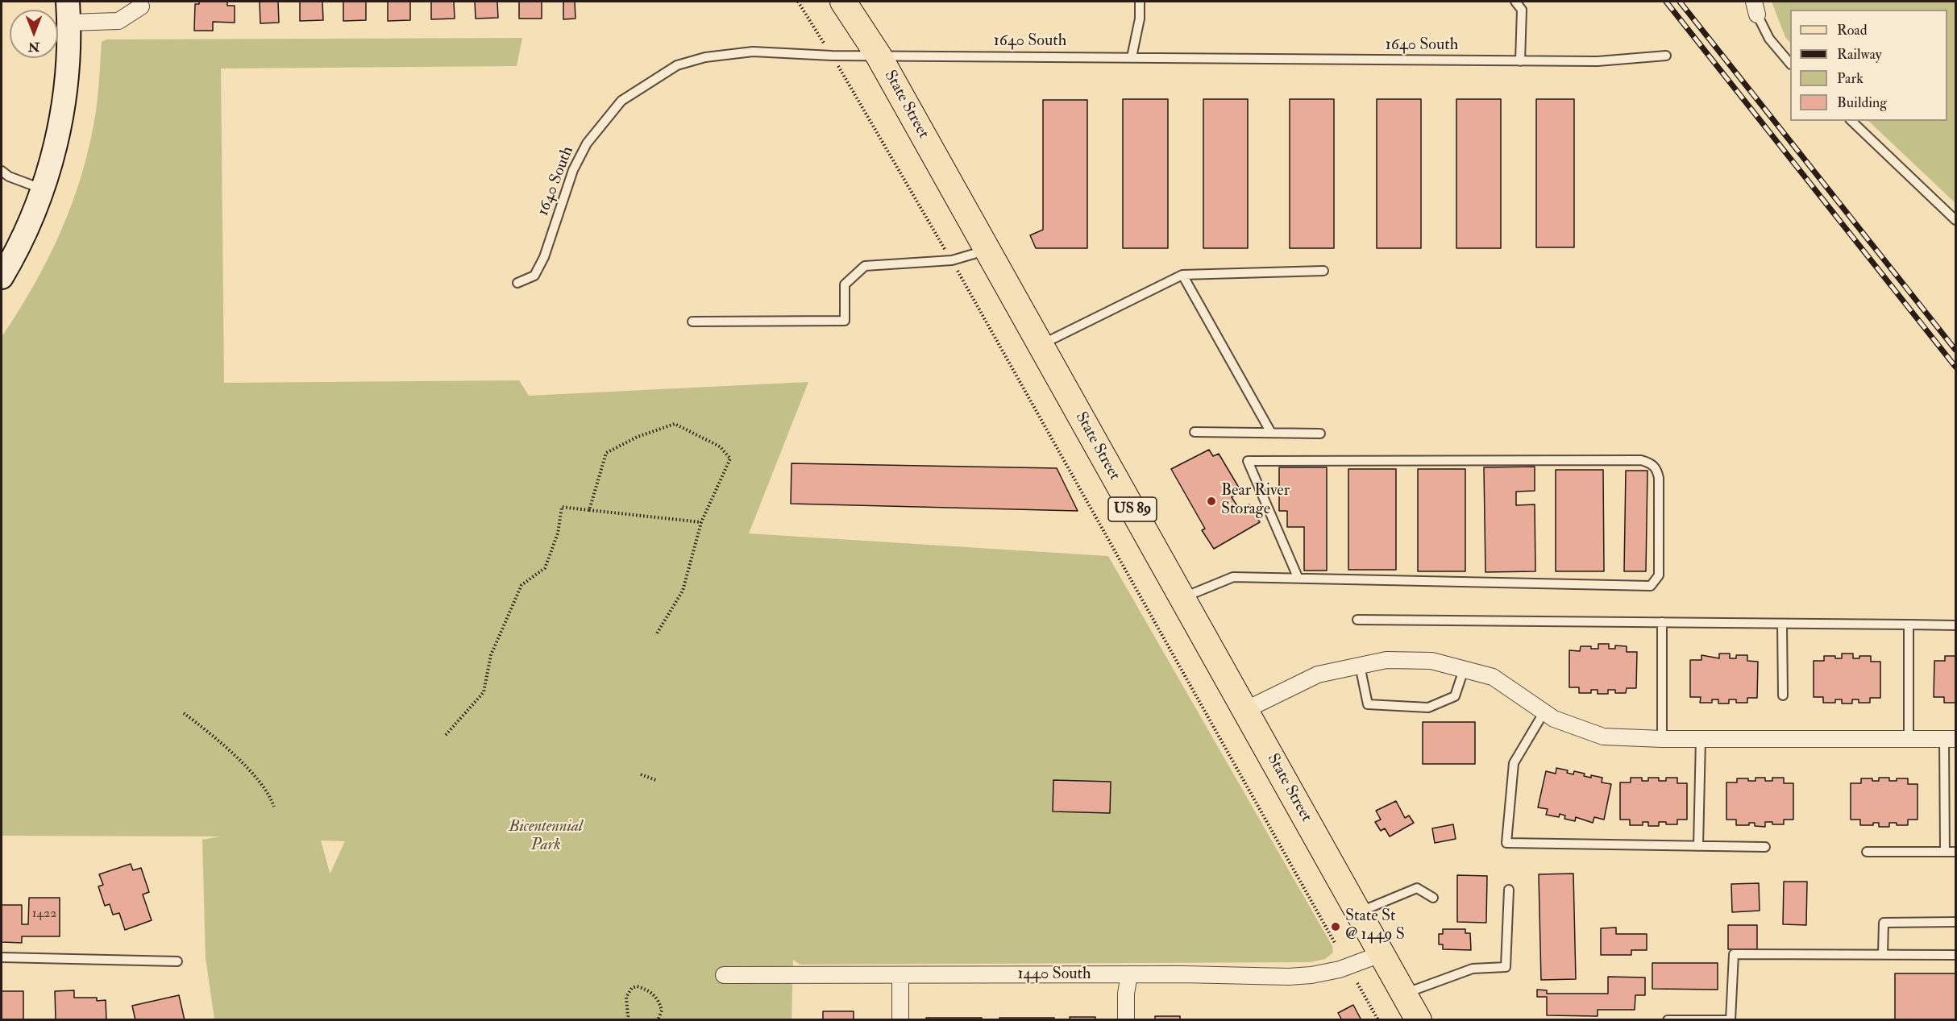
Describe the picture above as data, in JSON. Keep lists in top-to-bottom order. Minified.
{"streets":{"main road":["State Street","US 89"],"street":["1440 South"],"lane":["1640 South"]},"crossings":[["1640 South","State Street"],["State Street","1440 South"]],"parks":["Bicentennial Park"],"places":["Bear River Storage","State St @ 1449 S"],"house_numbers":["1422"],"legend":["Road","Railway","Park","Building"],"north":"bottom"}
